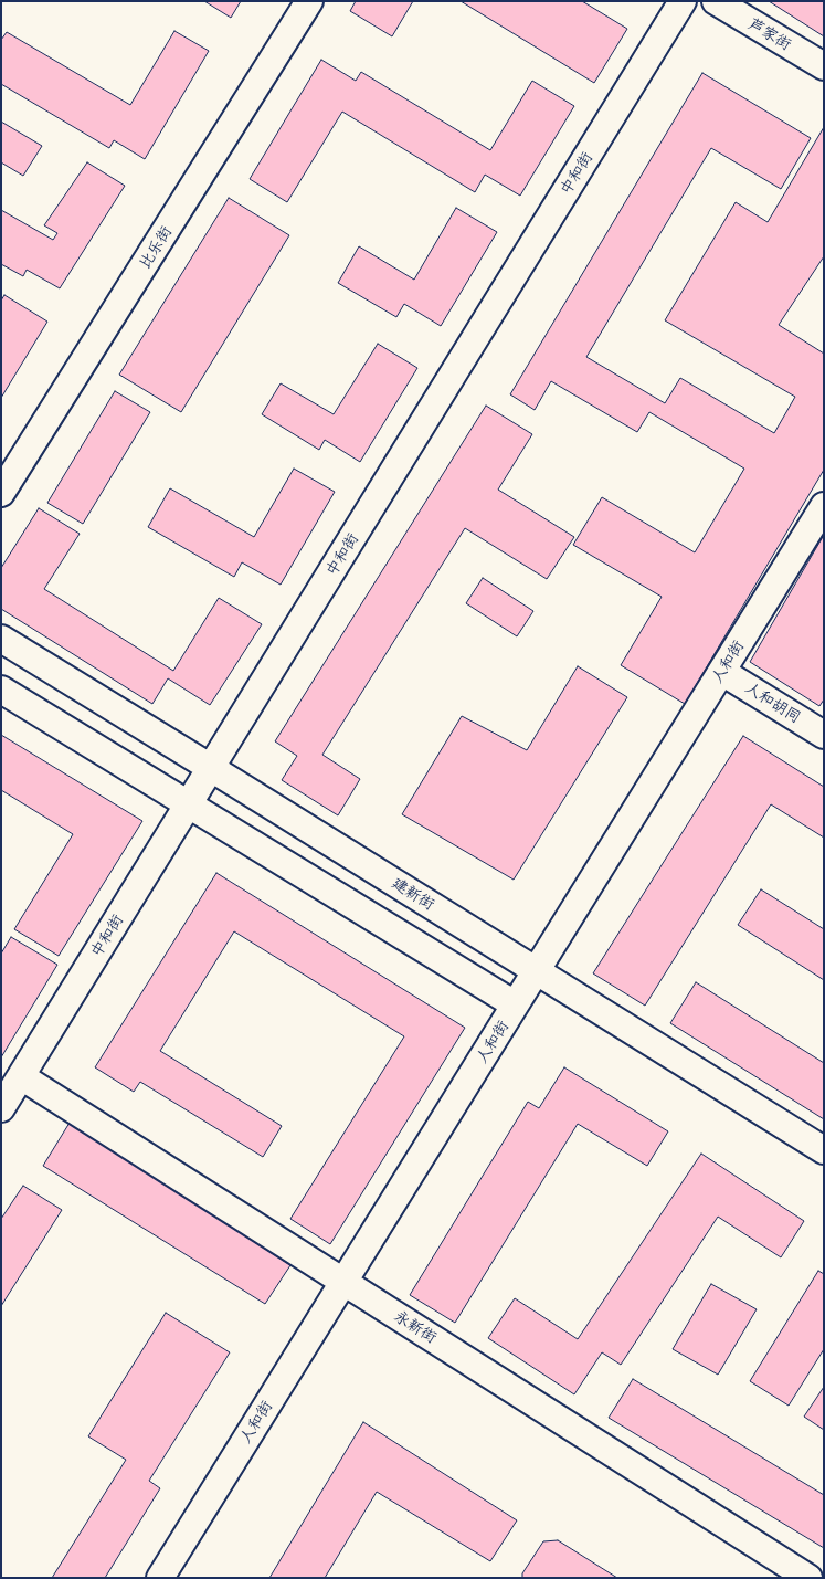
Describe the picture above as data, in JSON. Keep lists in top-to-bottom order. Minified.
{"streets":{"street":["芦家街","中和街","比乐街","人和街","人和胡同","建新街","永新街"]},"crossings":[["中和街","建新街"],["中和街","永新街"],["人和街","人和胡同"],["人和街","建新街"],["人和街","永新街"]]}
